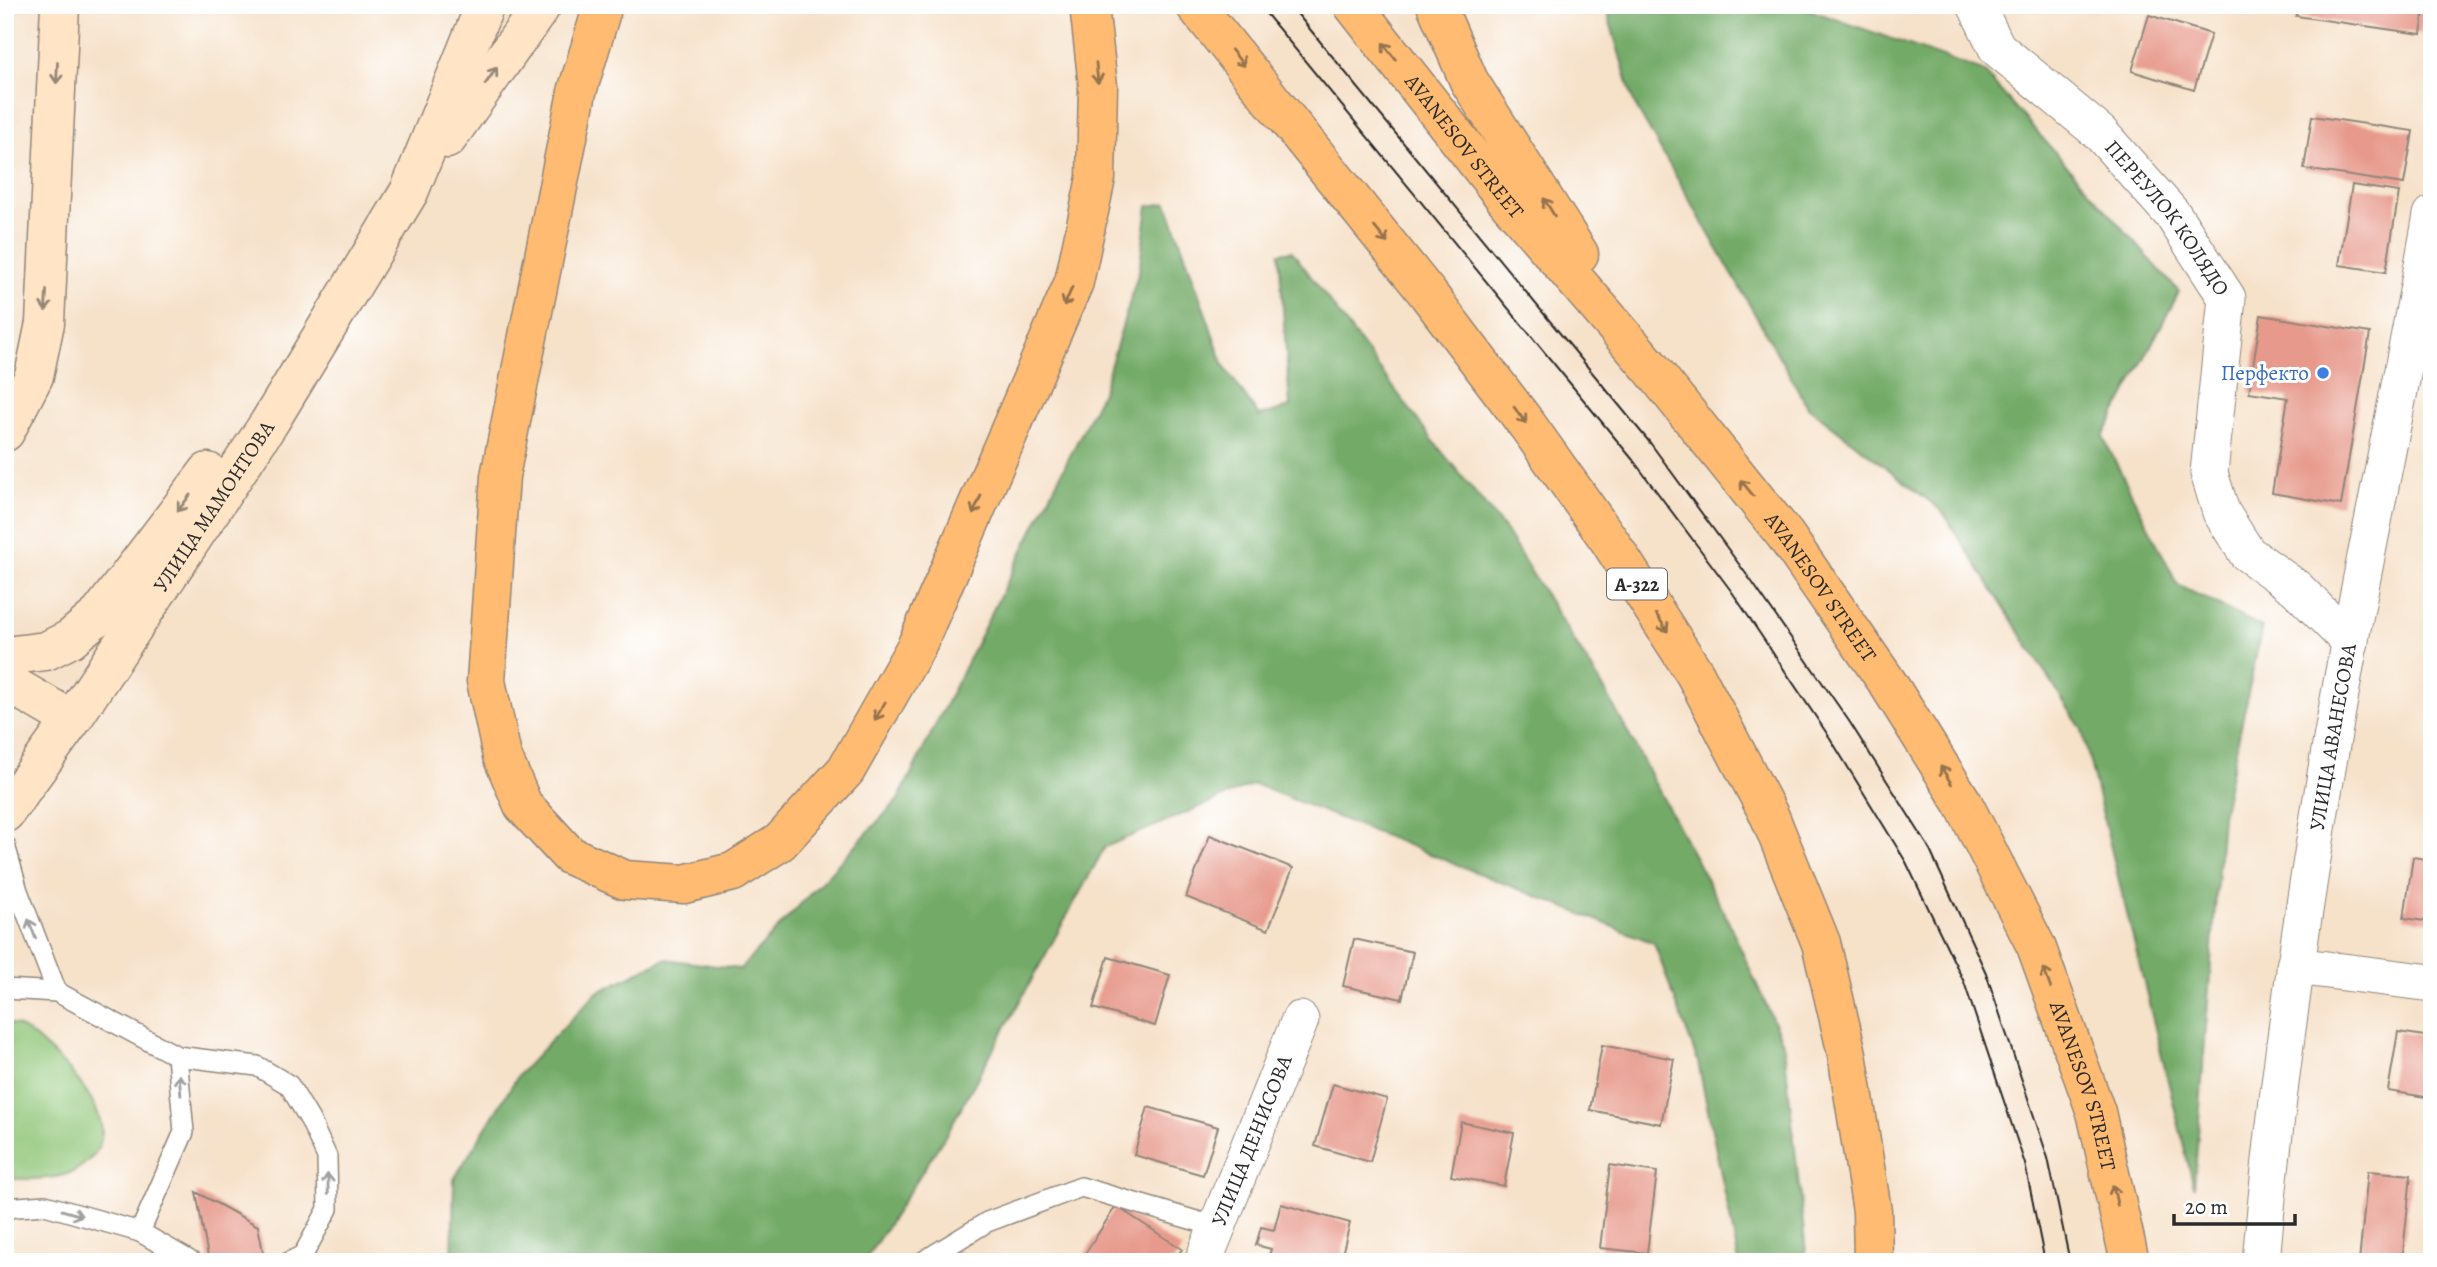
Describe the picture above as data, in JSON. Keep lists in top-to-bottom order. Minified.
{"streets":{"highway":["AVANESOV STREET","А-322"],"main road":["УЛИЦА МАМОНТОВА"],"street":["ПЕРЕУЛОК КОЛЯДО","УЛИЦА АВАНЕСОВА","УЛИЦА ДЕНИСОВА"]},"crossings":[["ПЕРЕУЛОК КОЛЯДО","УЛИЦА АВАНЕСОВА"]],"places":["Перфекто"],"scale_bar":"20 m"}
